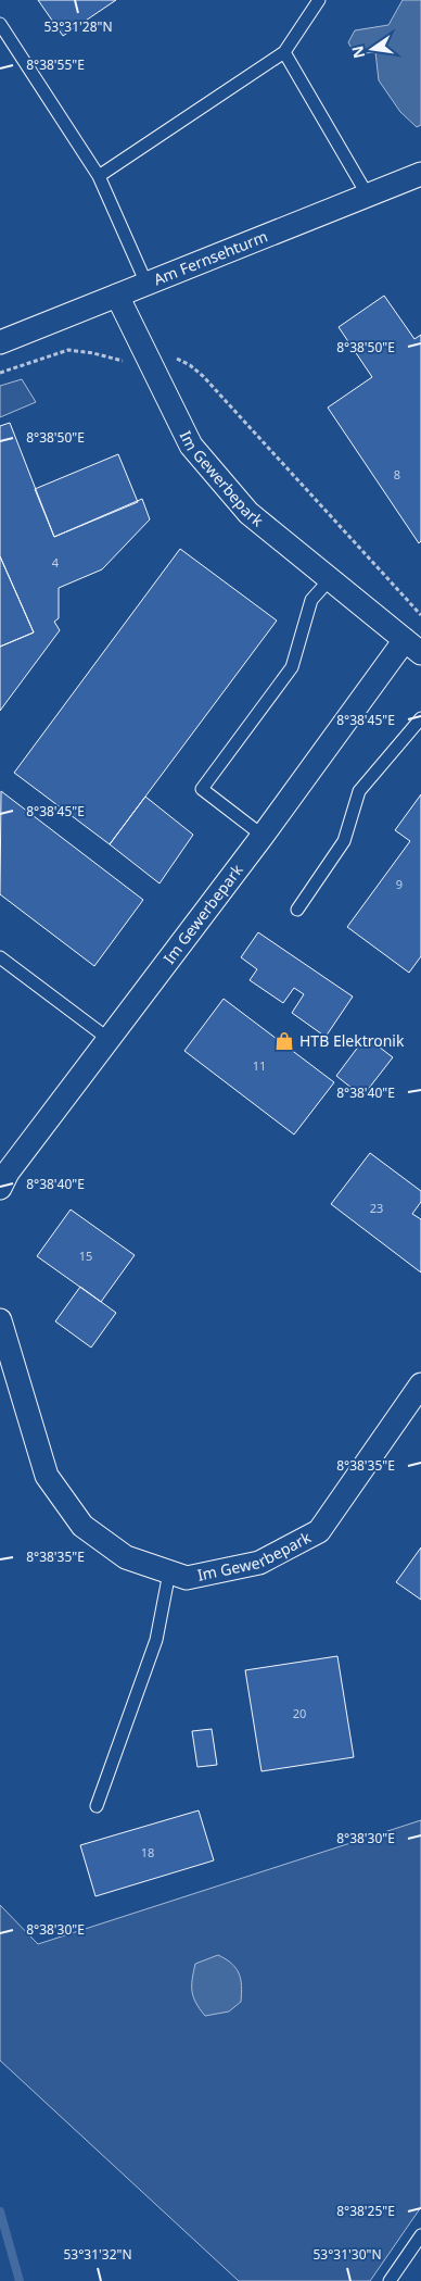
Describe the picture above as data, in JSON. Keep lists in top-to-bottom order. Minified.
{"streets":{"street":["Am Fernsehturm","Im Gewerbepark"]},"crossings":[["Am Fernsehturm","Im Gewerbepark"]],"places":{"shop":["HTB Elektronik"]},"house_numbers":["8","4","9","11","23","15","20","18"],"north":"left","coordinates":["53°31'28\"N","8°38'55\"E","8°38'50\"E","8°38'45\"E","8°38'40\"E","8°38'35\"E","8°38'30\"E","8°38'25\"E","53°31'32\"N","53°31'30\"N"]}
